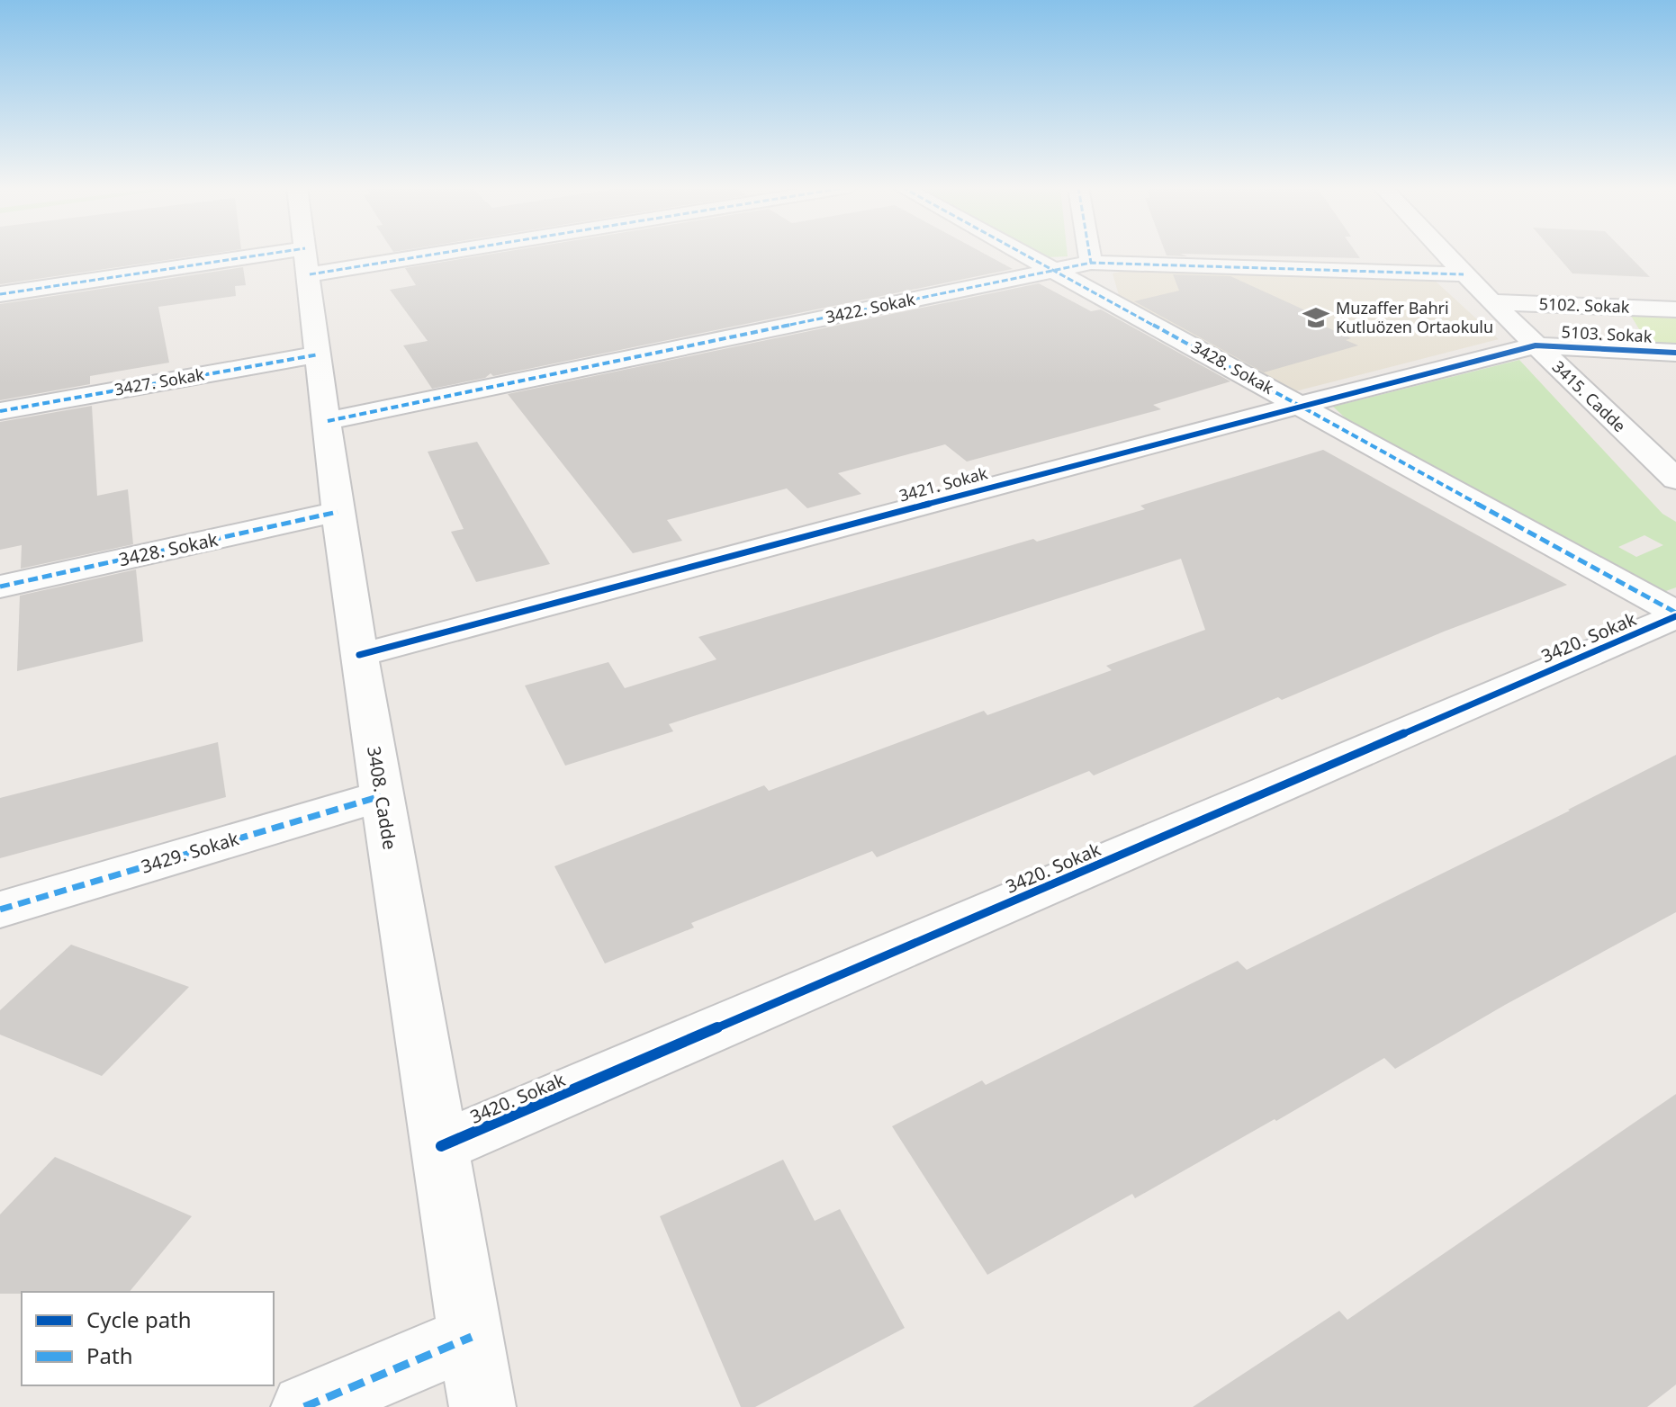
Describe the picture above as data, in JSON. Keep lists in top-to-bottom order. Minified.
{"streets":{"street":["5102. Sokak","3422. Sokak","5103. Sokak","3428. Sokak","3427. Sokak","3415. Cadde","3421. Sokak","3420. Sokak","3408. Cadde","3429. Sokak"]},"crossings":[["5102. Sokak","3415. Cadde"],["3422. Sokak","3428. Sokak"],["3422. Sokak","3415. Cadde"],["3422. Sokak","3408. Cadde"],["5103. Sokak","3415. Cadde"],["5103. Sokak","3421. Sokak"],["3428. Sokak","3421. Sokak"],["3428. Sokak","3420. Sokak"],["3428. Sokak","3408. Cadde"],["3427. Sokak","3408. Cadde"],["3415. Cadde","3421. Sokak"],["3421. Sokak","3408. Cadde"],["3420. Sokak","3408. Cadde"],["3408. Cadde","3429. Sokak"]],"places":{"school or university":["Muzaffer Bahri Kutluözen Ortaokulu"]},"legend":["Cycle path","Path"]}
